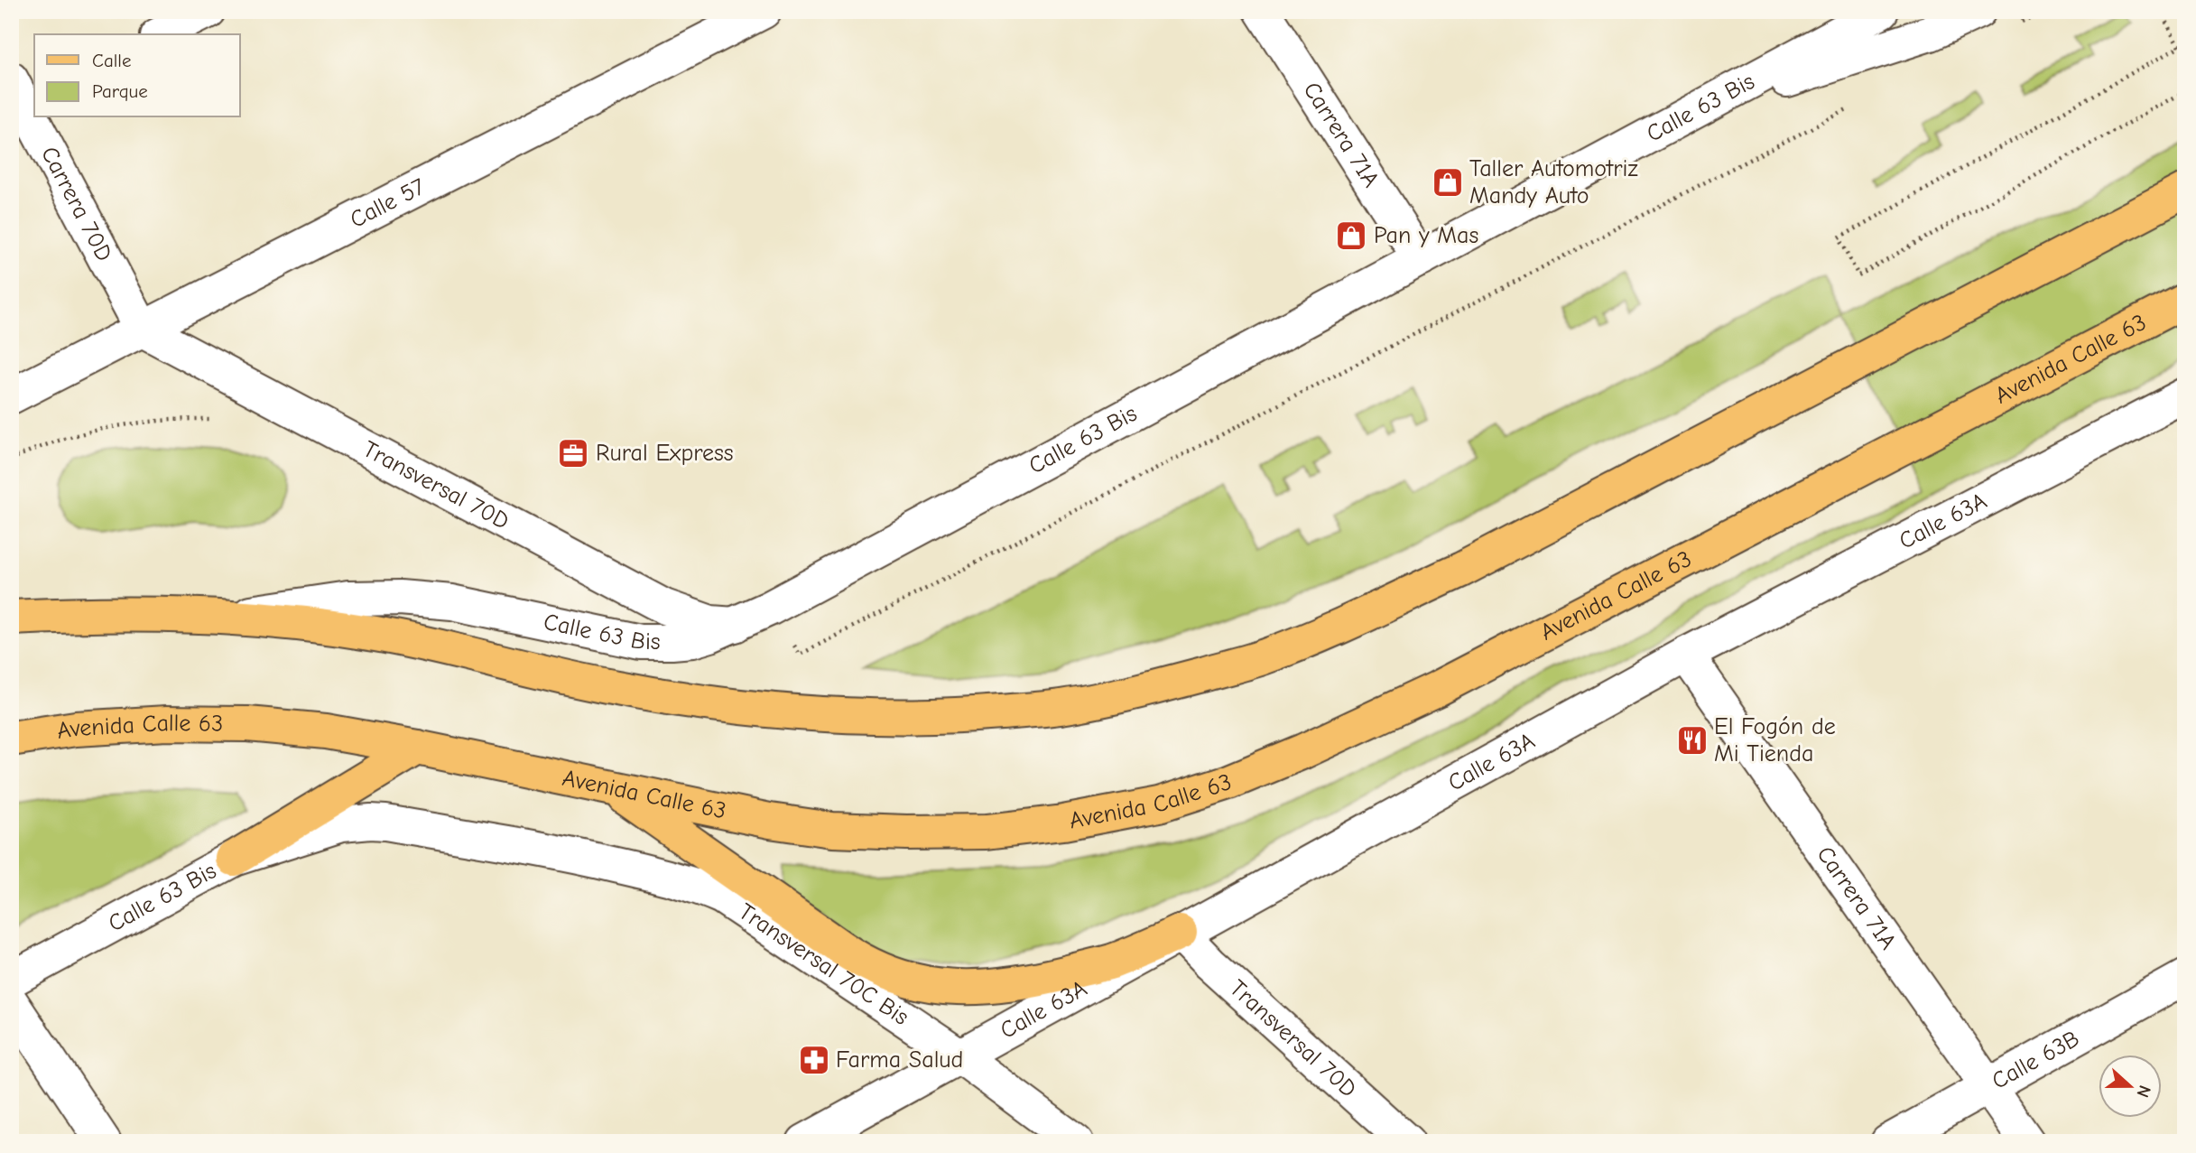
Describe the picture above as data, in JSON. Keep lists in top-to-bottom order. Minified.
{"streets":{"main road":["Avenida Calle 63"],"street":["Calle 63 Bis","Carrera 71A","Carrera 70D","Calle 57","Transversal 70D","Calle 63A","Transversal 70C Bis","Calle 63B"]},"crossings":[["Calle 63 Bis","Carrera 71A"],["Calle 63 Bis","Transversal 70D"],["Calle 63 Bis","Transversal 70C Bis"],["Carrera 71A","Calle 63A"],["Carrera 71A","Calle 63B"],["Carrera 70D","Calle 57"],["Carrera 70D","Transversal 70D"],["Calle 57","Transversal 70D"],["Transversal 70D","Calle 63A"],["Calle 63A","Transversal 70C Bis"]],"places":{"shop":["Taller Automotriz Mandy Auto","Pan y Mas"],"office":["Rural Express"],"restaurant":["El Fogón de Mi Tienda"],"pharmacy":["Farma Salud"]},"legend":["Calle","Parque"],"north":"right"}
